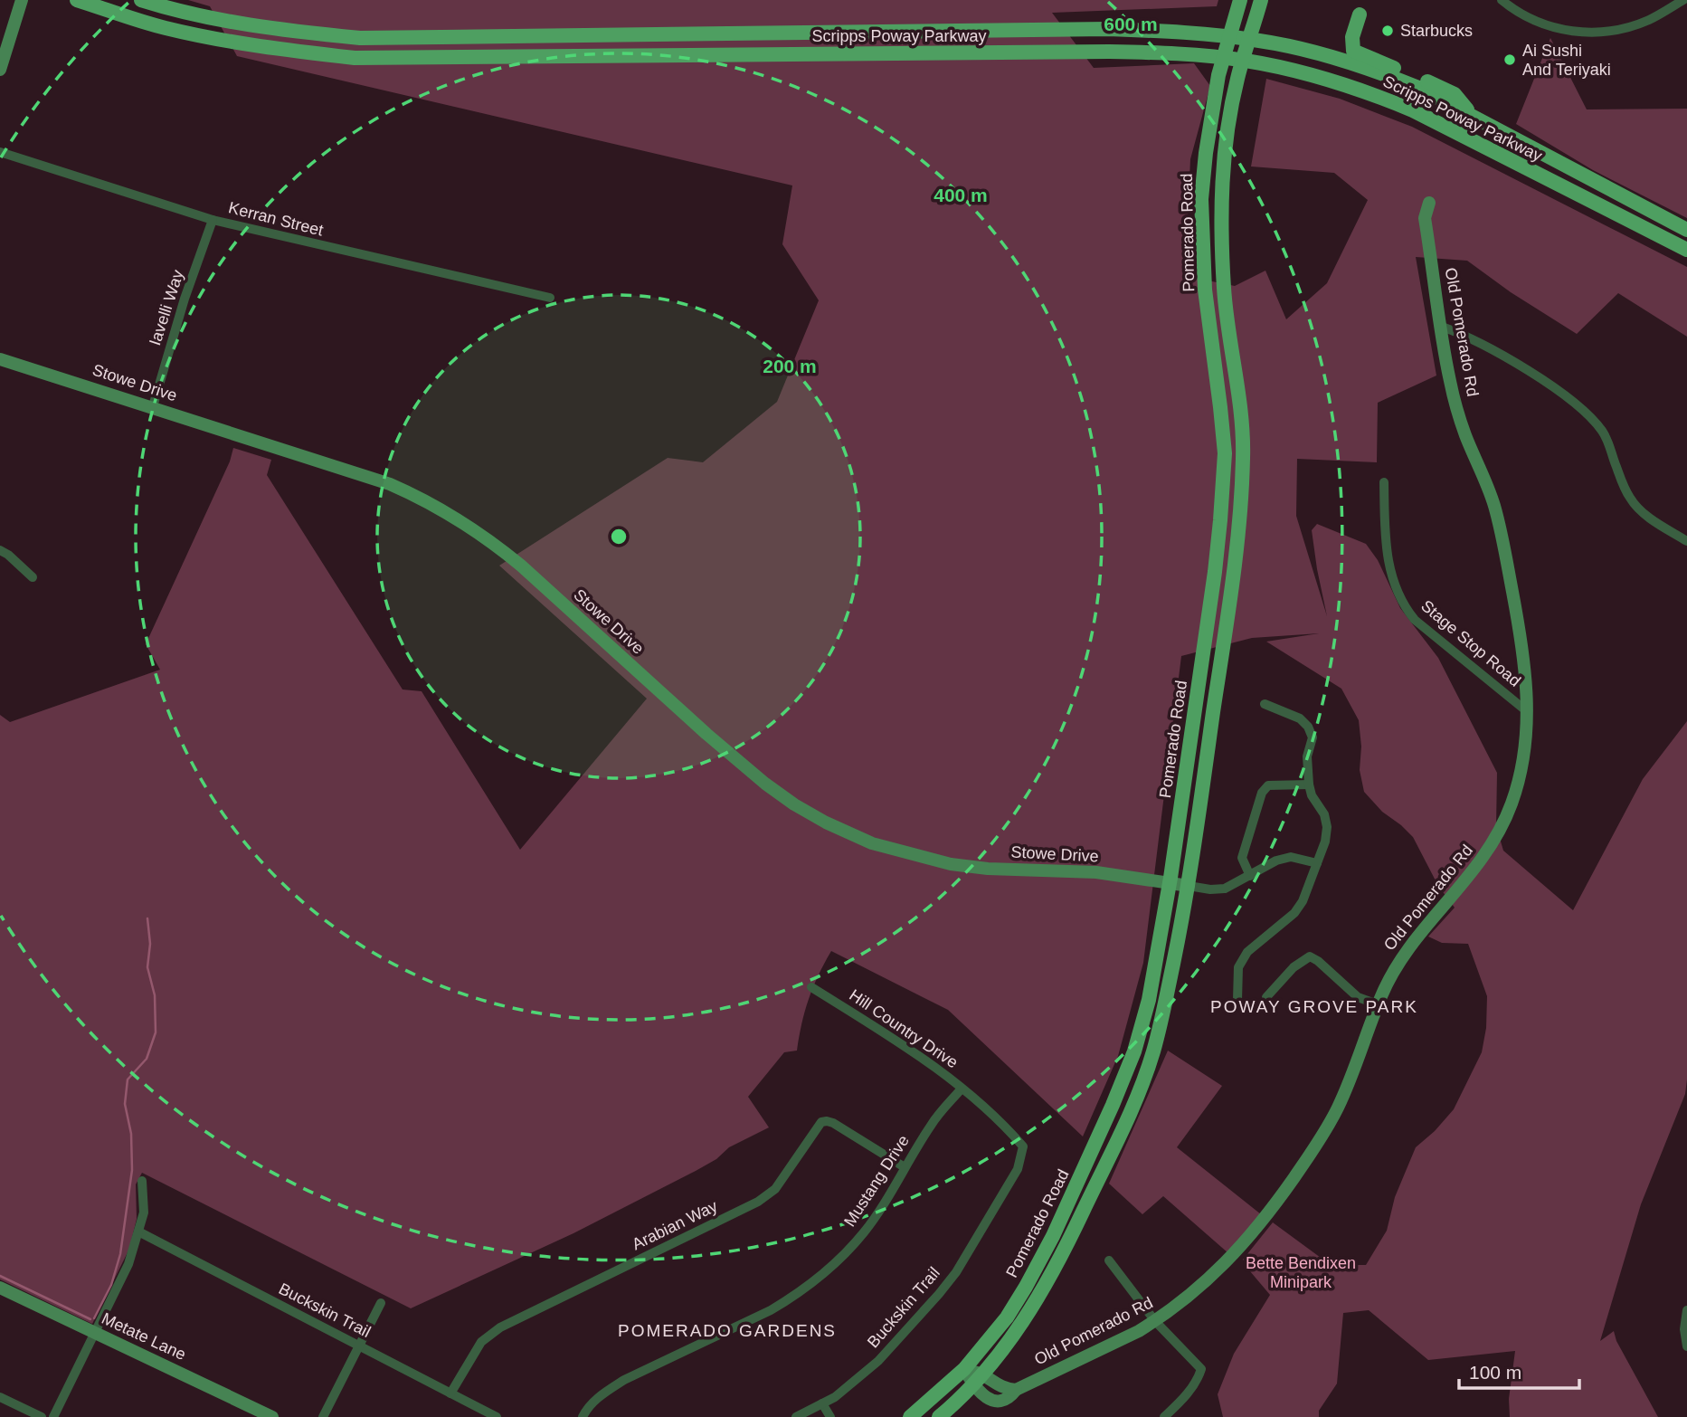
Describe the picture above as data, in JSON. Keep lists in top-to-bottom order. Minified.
{"streets":{"main road":["Scripps Poway Parkway","Pomerado Road"],"street":["Kerran Street","Iavelli Way","Old Pomerado Rd","Stowe Drive","Stage Stop Road","Hill Country Drive","Mustang Drive","Arabian Way","Buckskin Trail","Metate Lane"]},"crossings":[["Scripps Poway Parkway","Pomerado Road"],["Kerran Street","Iavelli Way"],["Pomerado Road","Stowe Drive"],["Iavelli Way","Stowe Drive"],["Old Pomerado Rd","Stage Stop Road"],["Hill Country Drive","Mustang Drive"],["Hill Country Drive","Buckskin Trail"],["Mustang Drive","Arabian Way"],["Arabian Way","Buckskin Trail"]],"districts":["POWAY GROVE PARK","POMERADO GARDENS"],"parks":["Bette Bendixen Minipark"],"places":["Starbucks","Ai Sushi And Teriyaki"],"scale_bar":"100 m","rings":["600 m","400 m","200 m"]}
